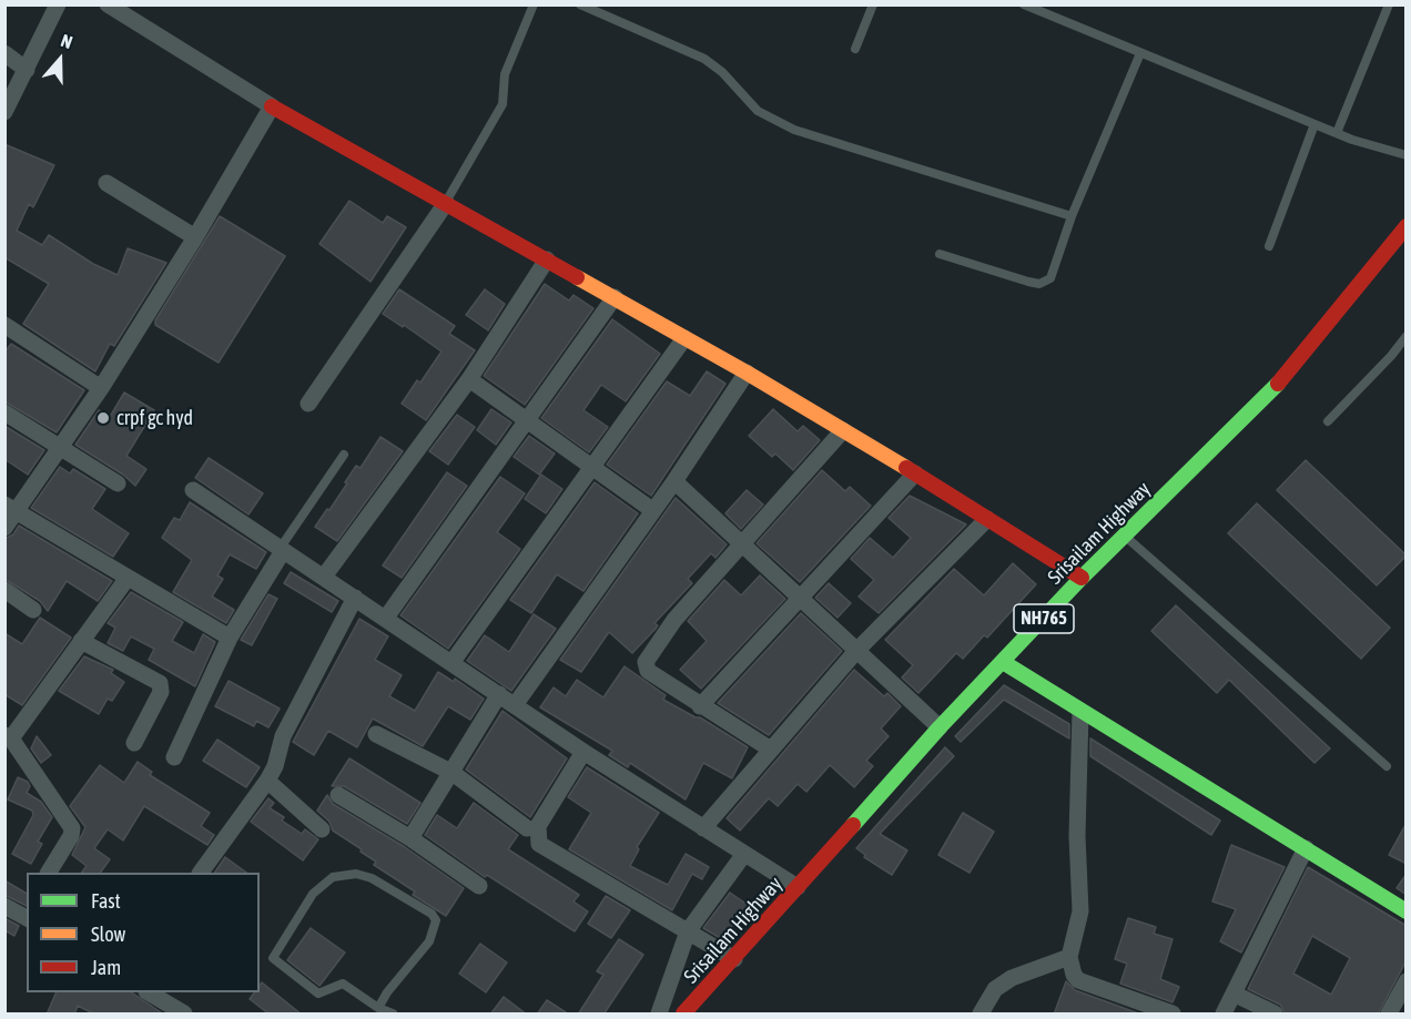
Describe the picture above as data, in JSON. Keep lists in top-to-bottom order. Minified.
{"streets":{"main road":["Srisailam Highway","NH765"]},"places":["crpf gc hyd"],"legend":["Fast","Slow","Jam"],"north":"top"}
